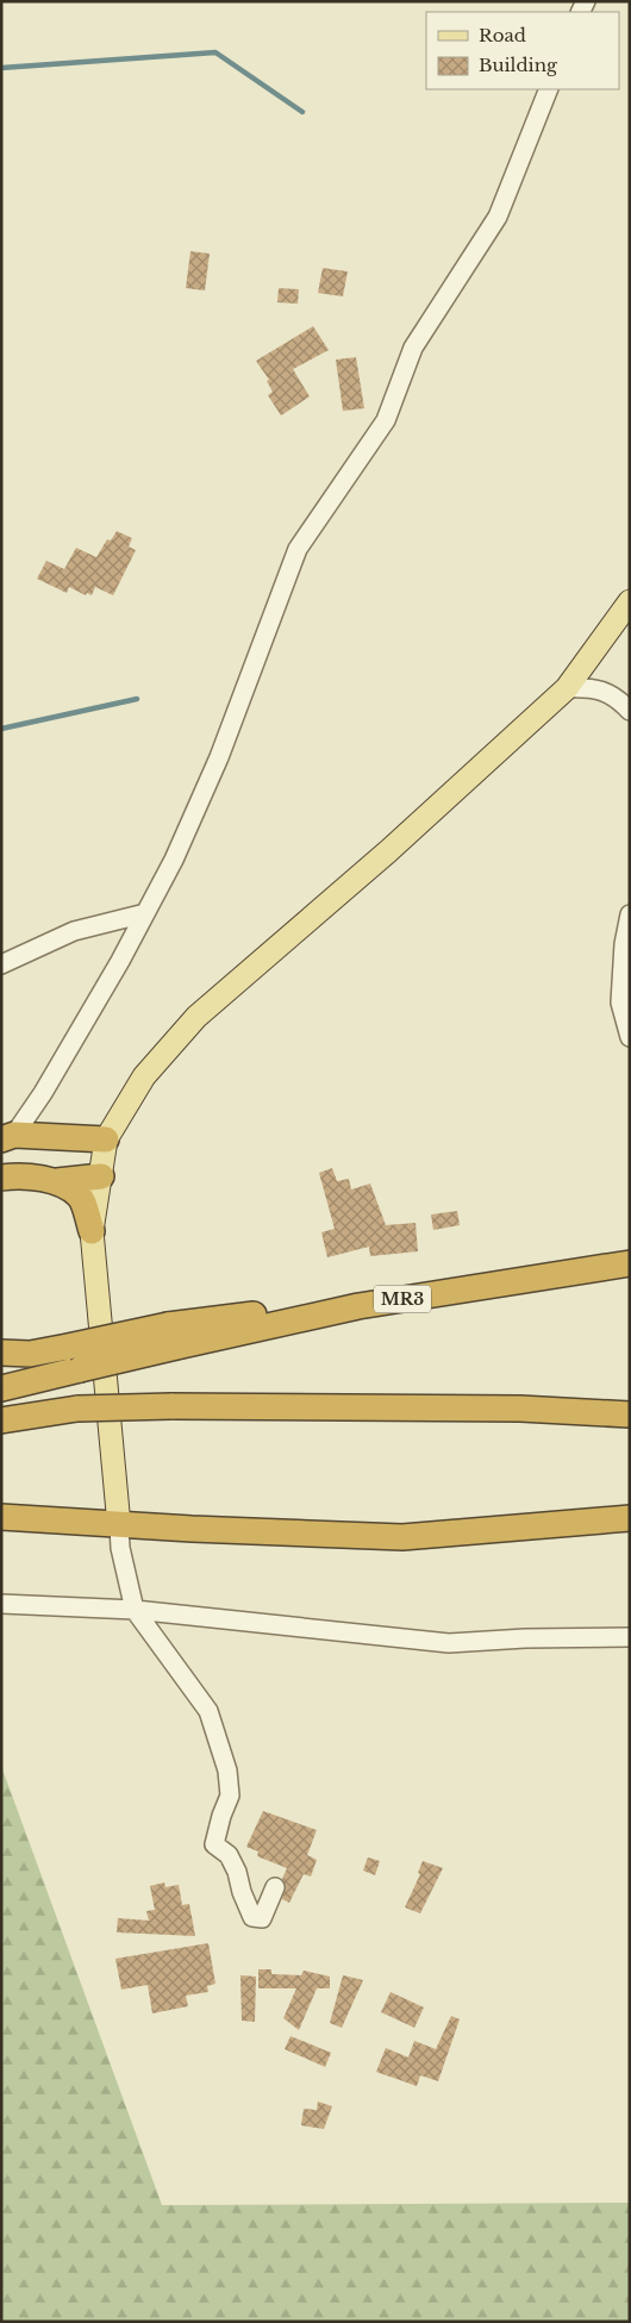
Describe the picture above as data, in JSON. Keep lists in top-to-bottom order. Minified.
{"streets":{"highway":["MR3"]},"legend":["Road","Building"]}
